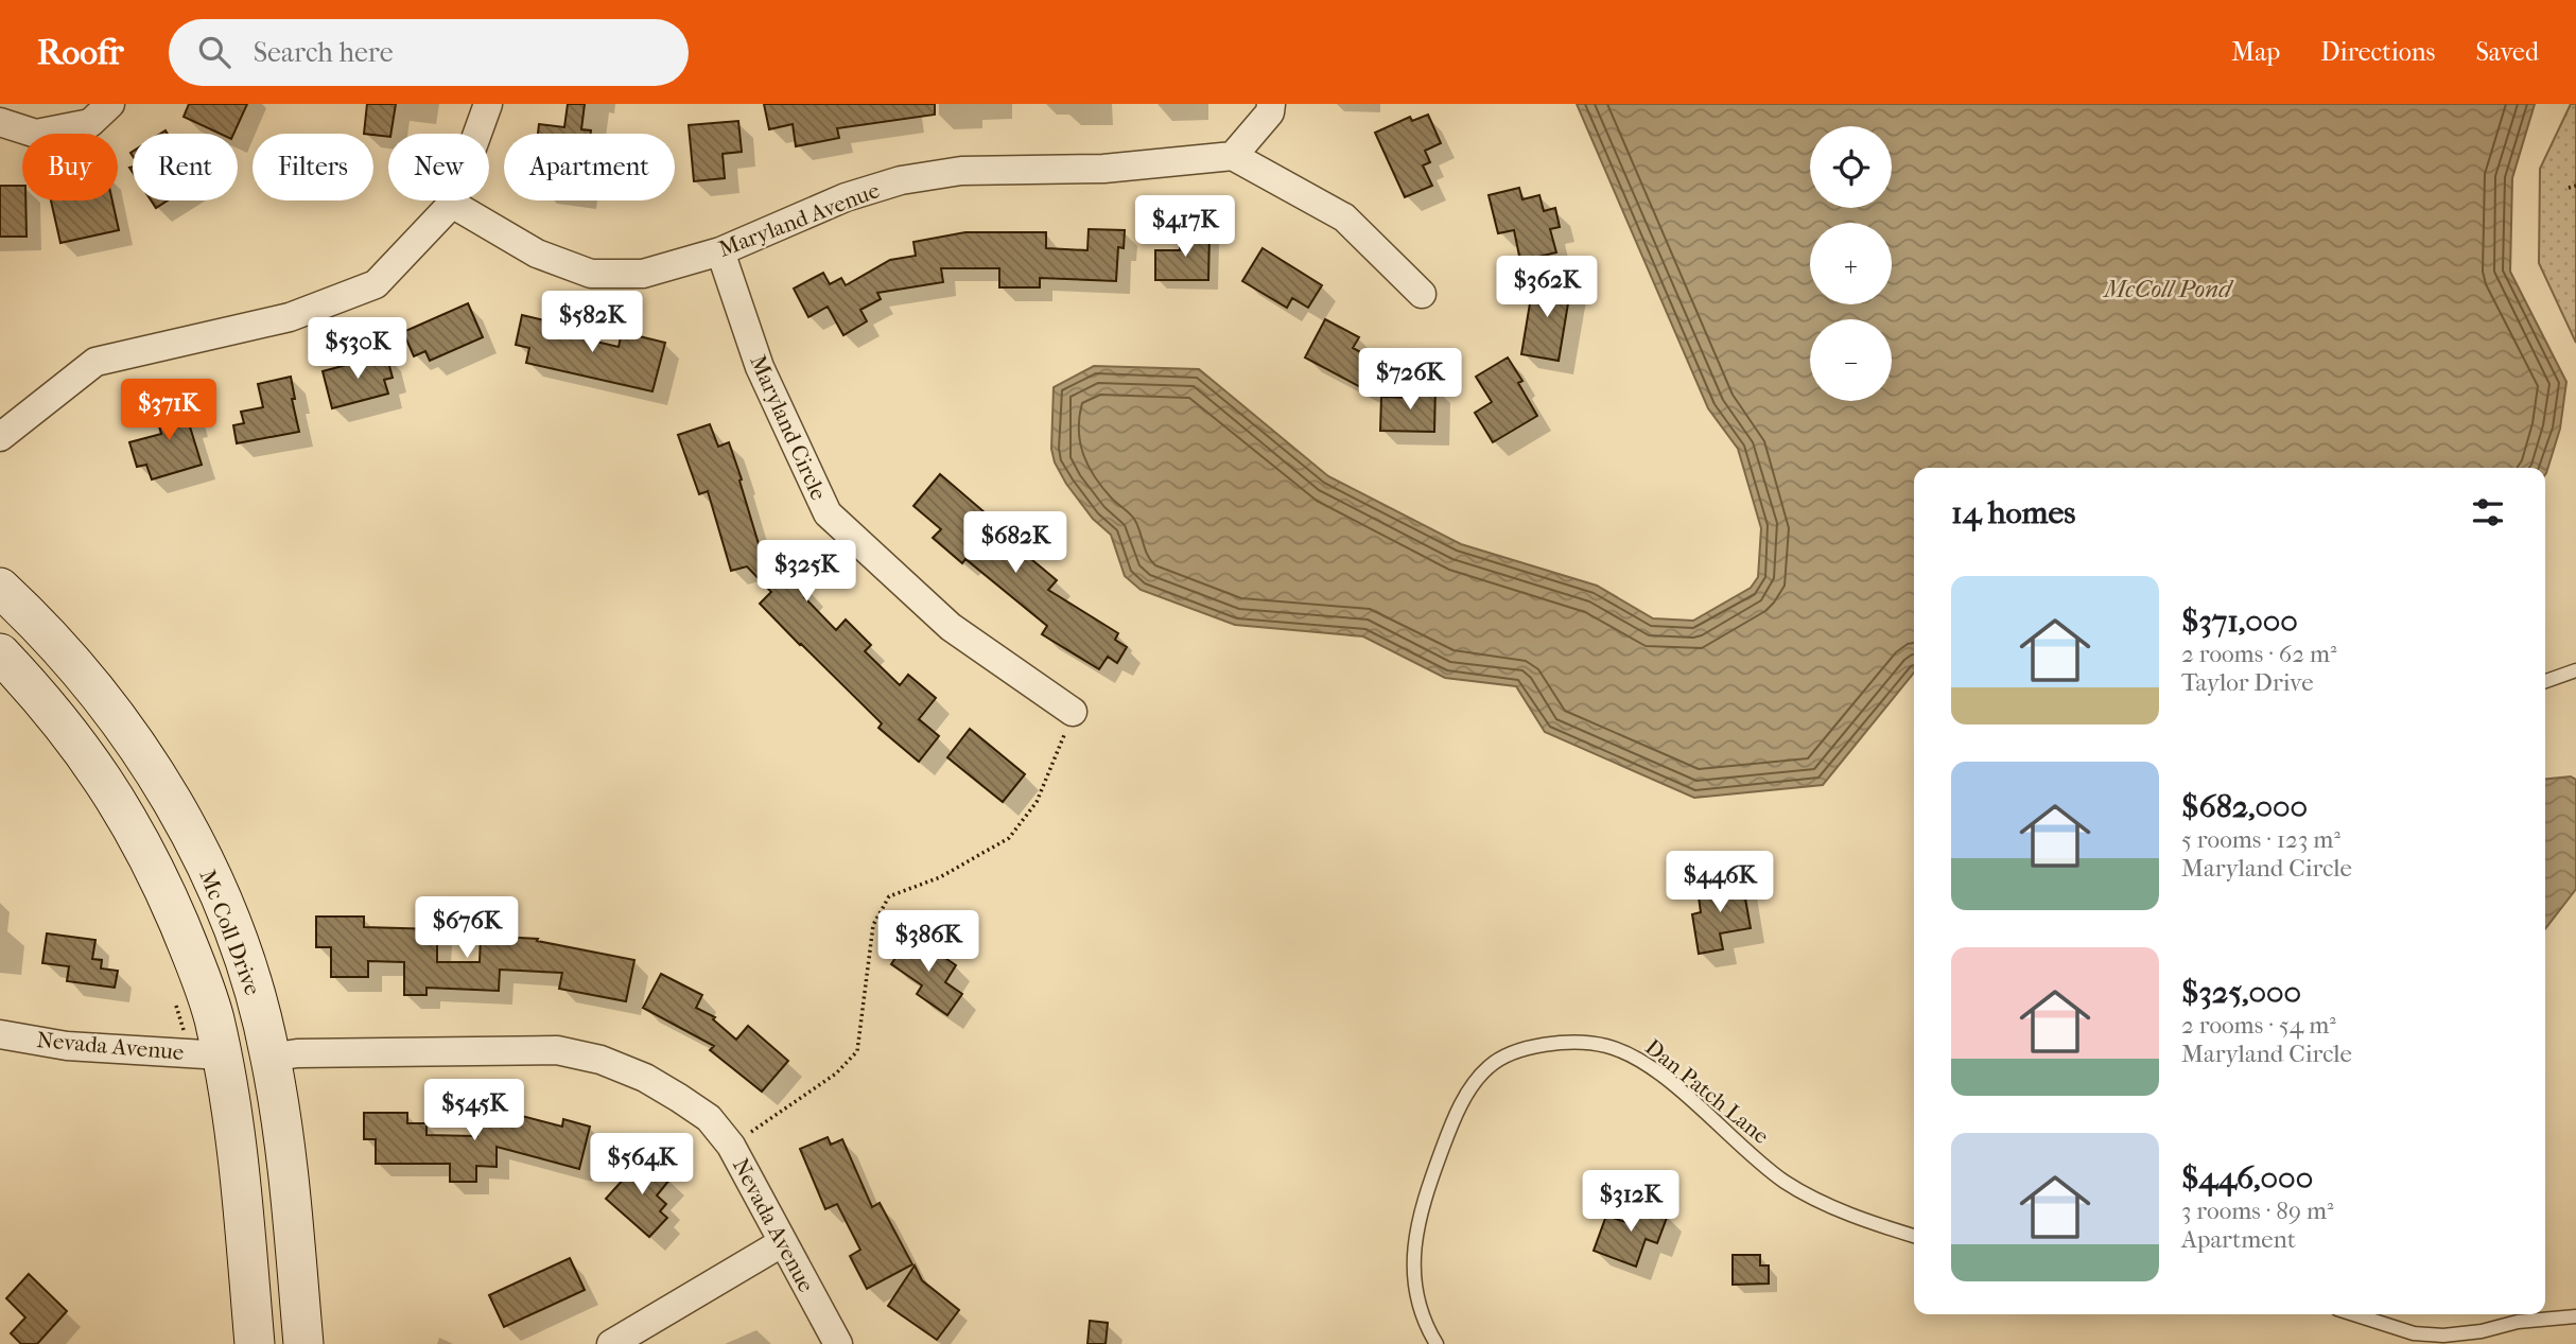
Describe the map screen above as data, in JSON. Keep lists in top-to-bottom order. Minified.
{"streets":{"main road":["Mc Coll Drive"],"street":["Maryland Avenue","Maryland Circle","Nevada Avenue"],"lane":["Dan Patch Lane"]},"crossings":[["Maryland Avenue","Maryland Circle"],["Mc Coll Drive","Nevada Avenue"]],"water":["McColl Pond"],"page":{"header":"Roofr","search":"Search here","nav":["Map","Directions","Saved"],"map_buttons":["+","−"],"chip":["Buy","Rent","Filters","New","Apartment"],"price":["$417K","$362K","$582K","$530K","$726K","$371K","$682K","$325K","$446K","$676K","$386K","$545K","$564K","$312K"],"heading":"14 homes","list":[{"name":"$371,000","note":"2 rooms · 62 m² · Taylor Drive"},{"name":"$682,000","note":"5 rooms · 123 m² · Maryland Circle"},{"name":"$325,000","note":"2 rooms · 54 m² · Maryland Circle"},{"name":"$446,000","note":"3 rooms · 89 m² · Apartment"}]}}
